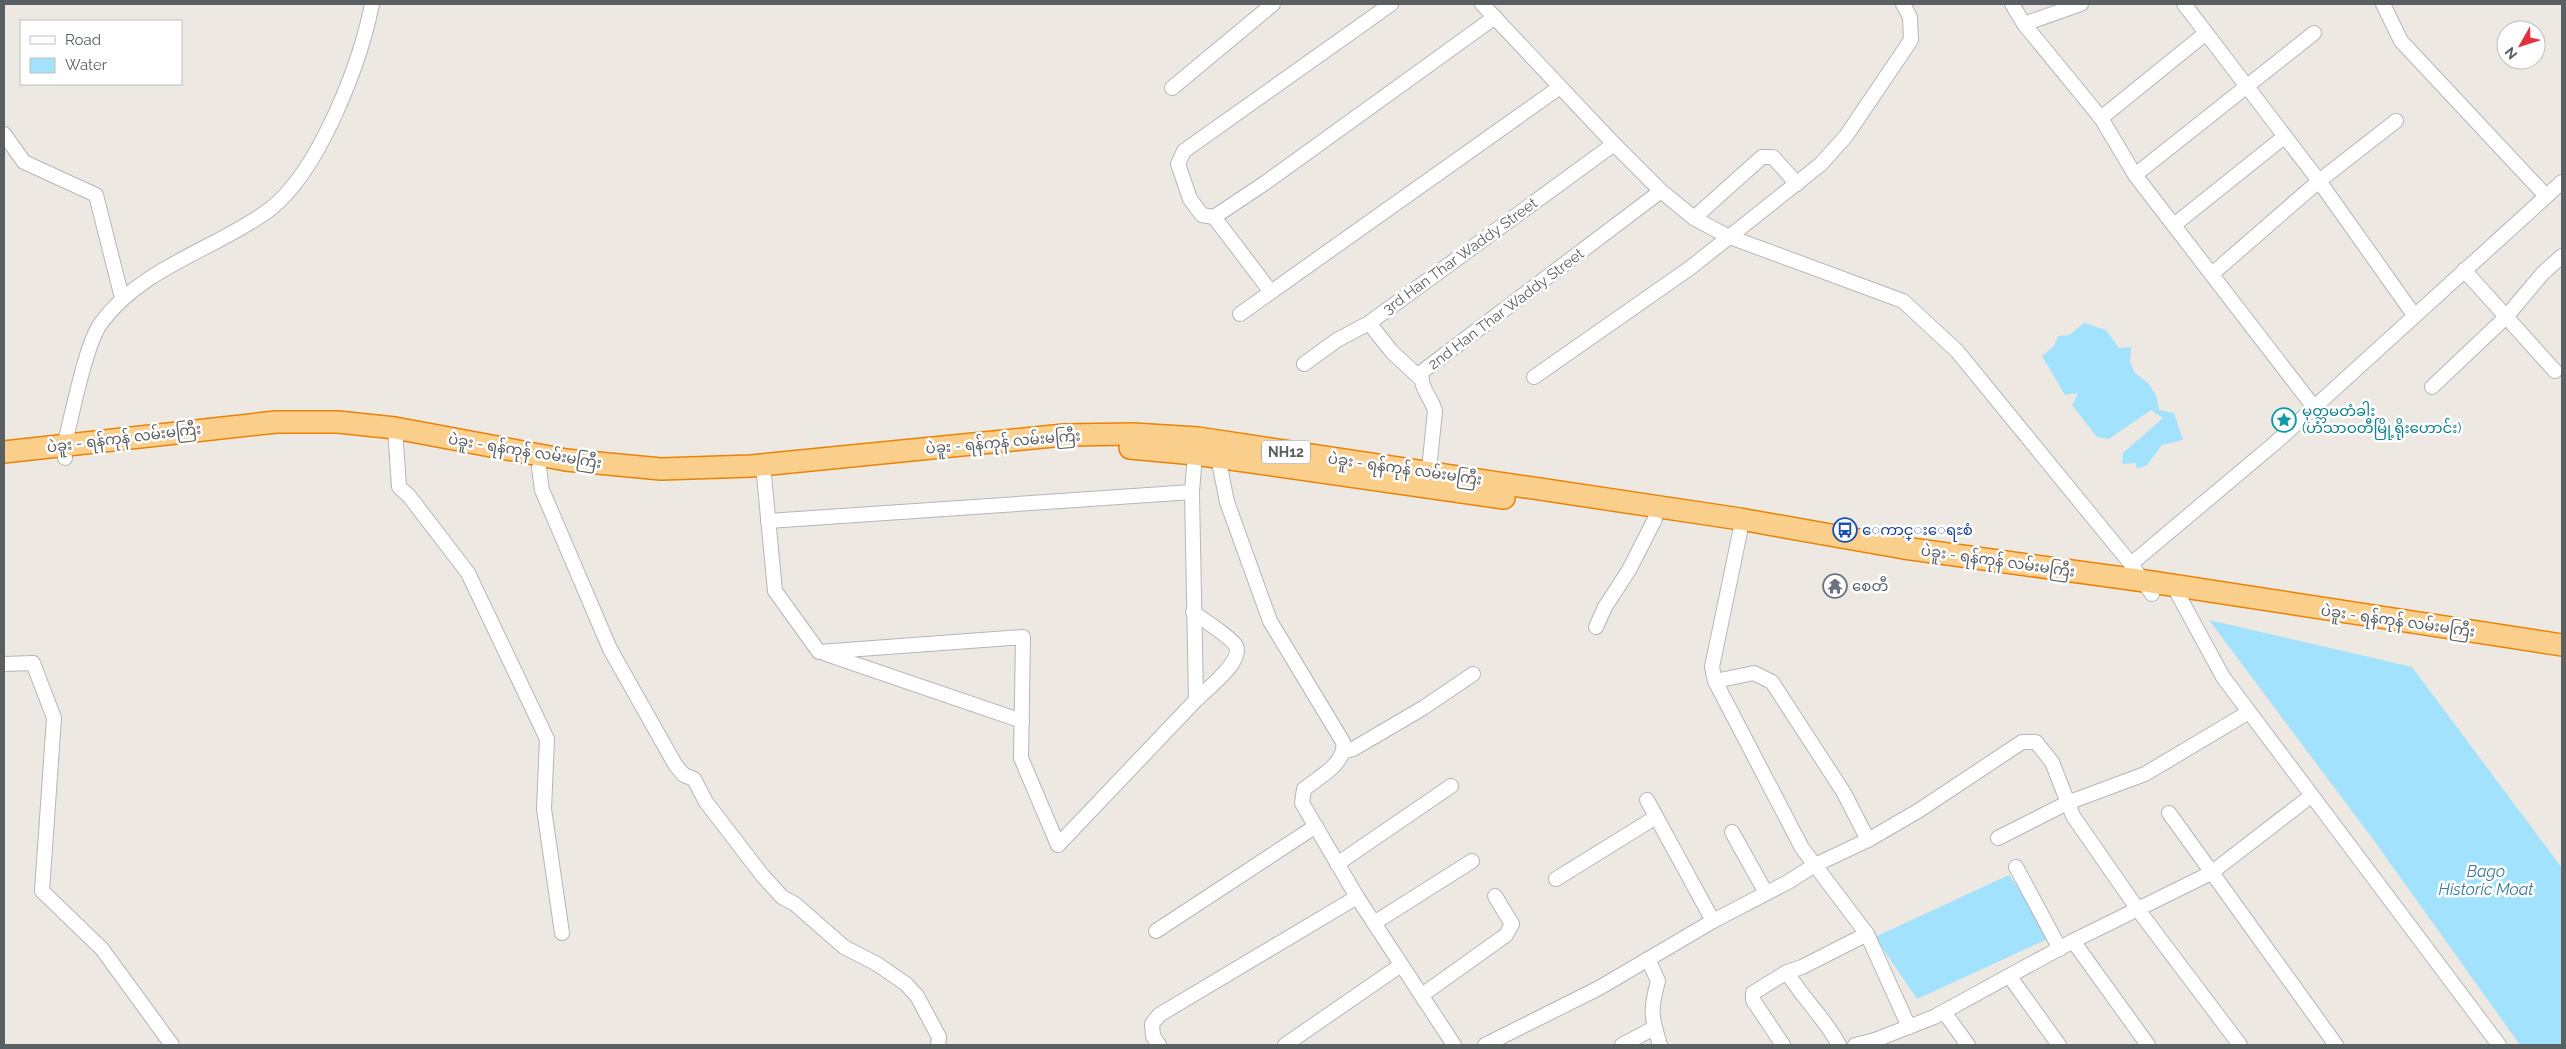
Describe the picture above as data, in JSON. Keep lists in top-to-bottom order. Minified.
{"streets":{"highway":["ပဲခူး - ရန်ကုန် လမ်းမကြီး","NH12"],"street":["3rd Han Thar Waddy Street","2nd Han Thar Waddy Street"]},"crossings":[["2nd Han Thar Waddy Street","ပဲခူး - ရန်ကုန် လမ်းမကြီး"]],"water":["Bago Historic Moat"],"places":{"place":["မုတ္တမတံခါး (ဟံသာဝတီမြို့ရိုးဟောင်း)"],"bus stop":["ေကာင္းေရႊစံ"],"temple":["စေတီ"]},"legend":["Road","Water"],"north":"bottom left"}
